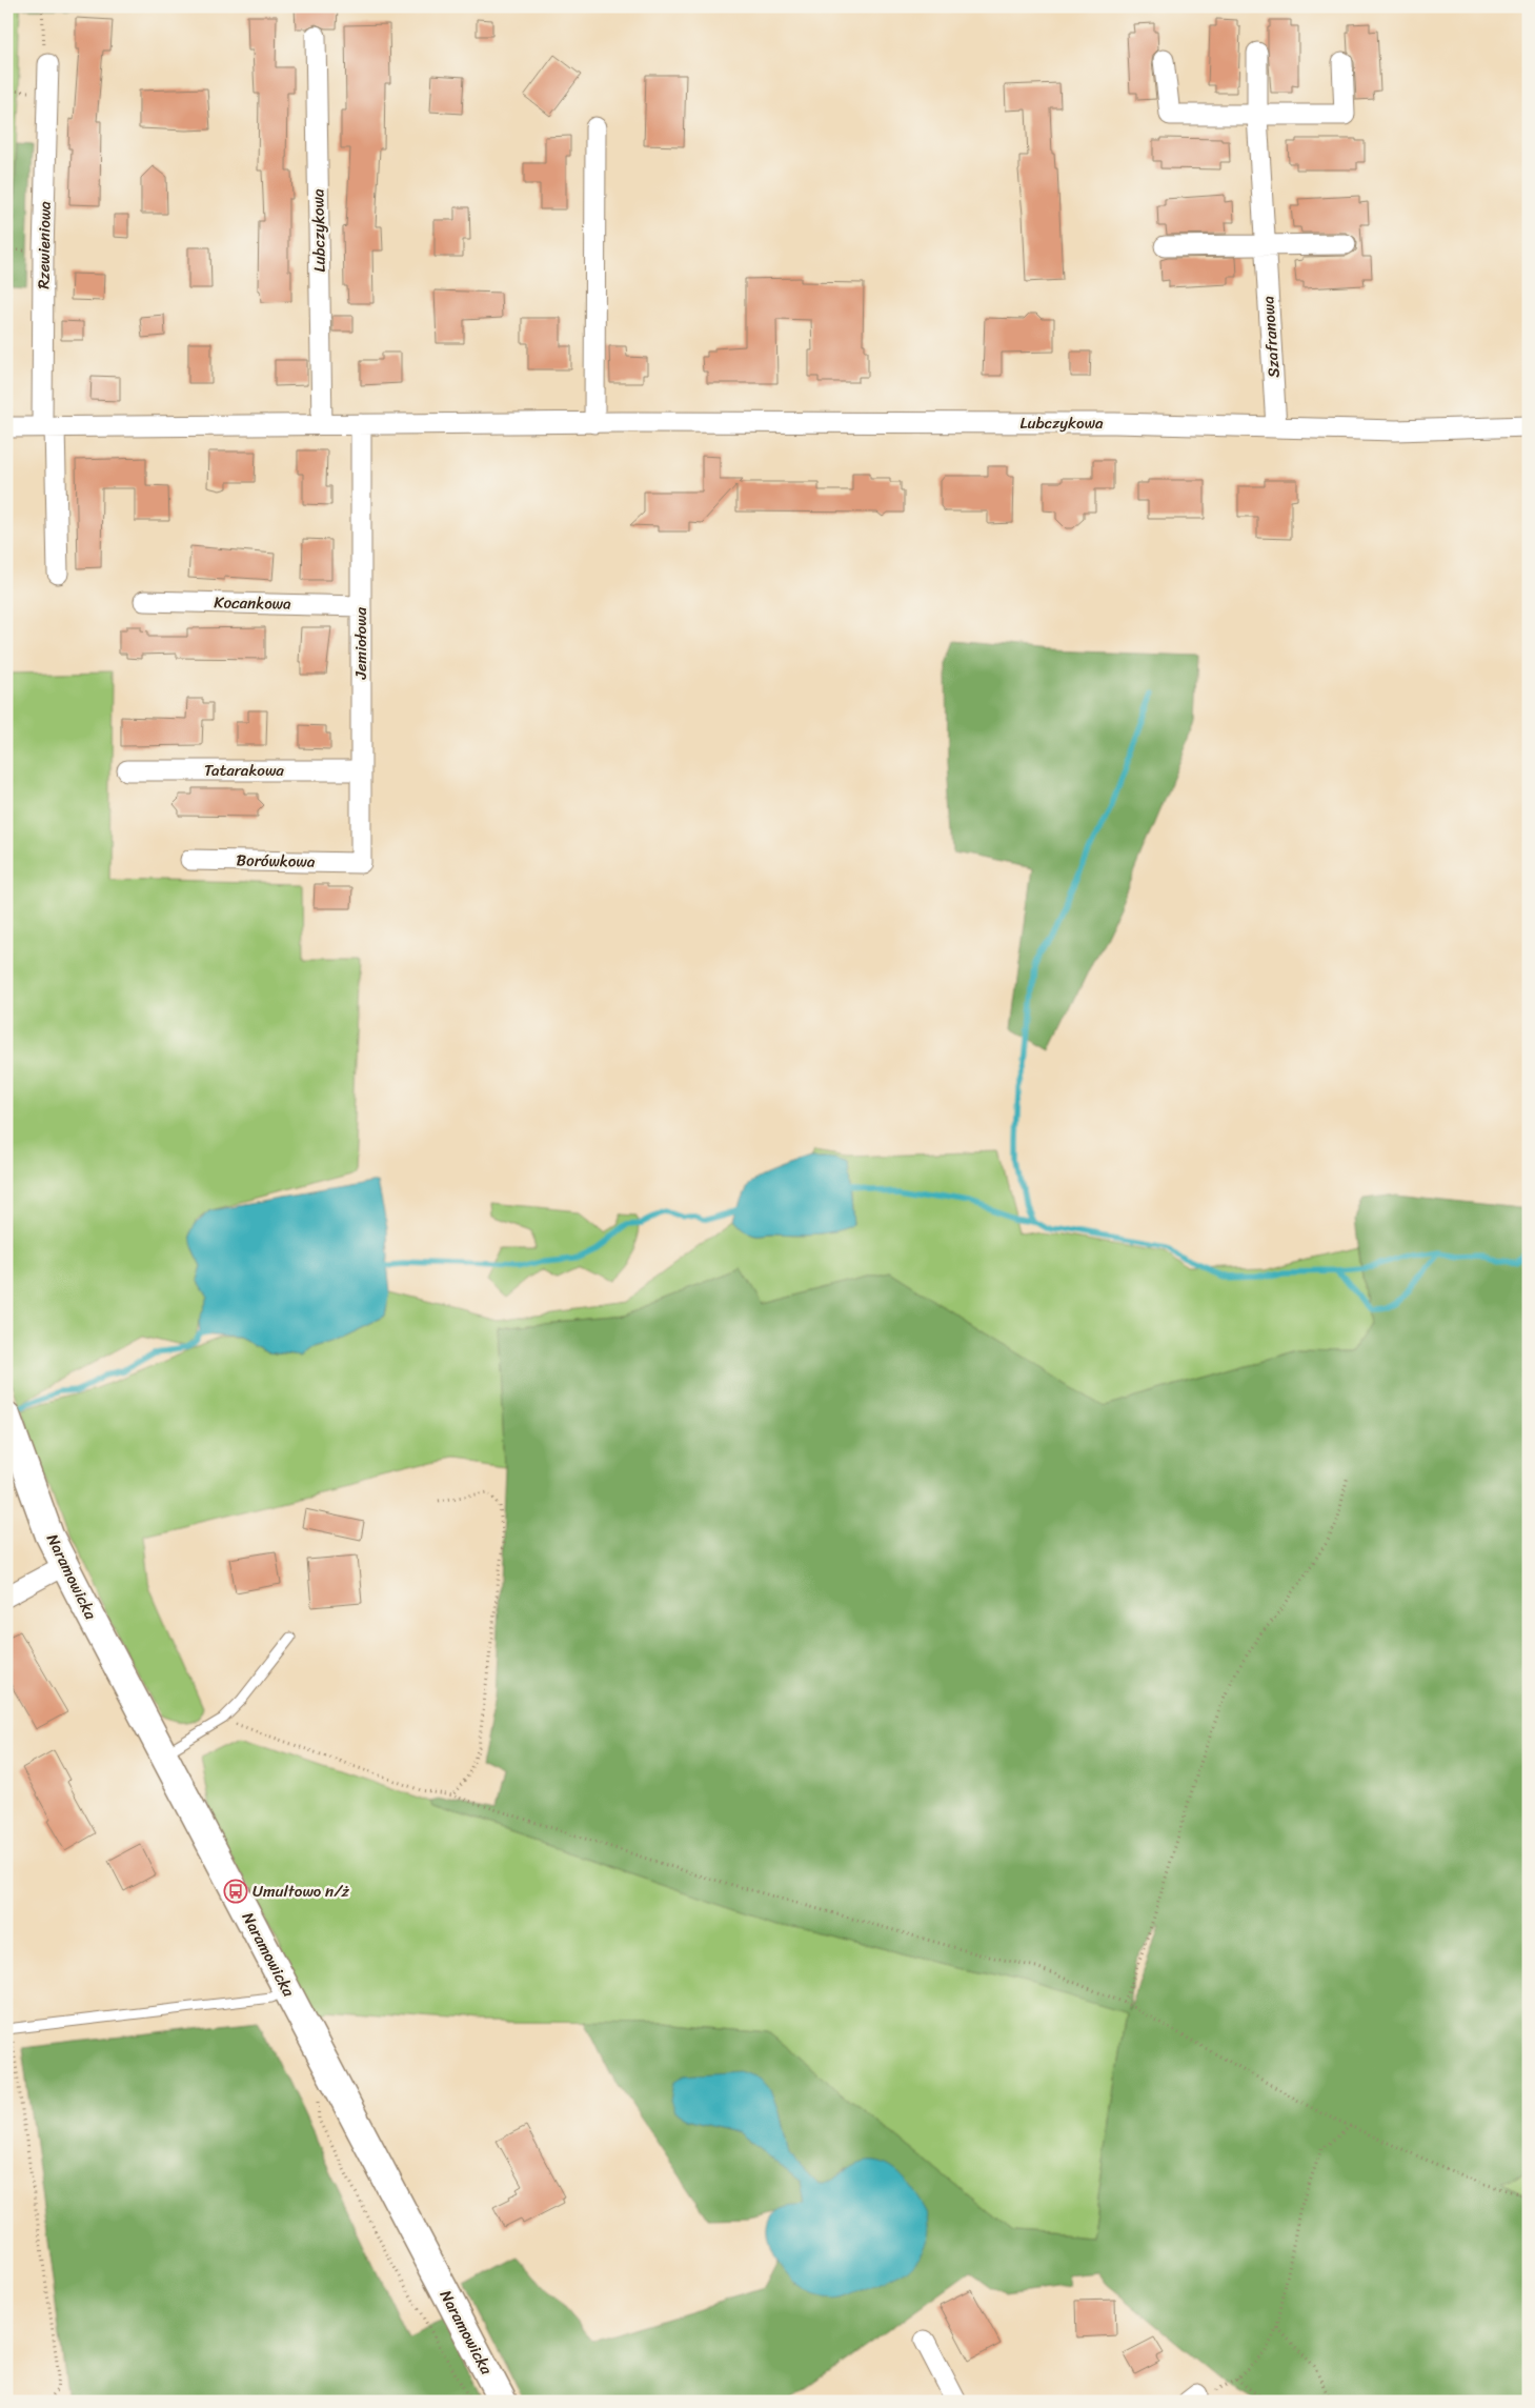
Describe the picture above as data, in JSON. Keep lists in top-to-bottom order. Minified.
{"streets":{"street":["Lubczykowa","Rzewieniowa","Szafranowa","Kocankowa","Jemiołowa","Tatarakowa","Borówkowa","Naramowicka"]},"crossings":[["Lubczykowa","Rzewieniowa"],["Lubczykowa","Szafranowa"],["Lubczykowa","Jemiołowa"],["Kocankowa","Jemiołowa"],["Jemiołowa","Tatarakowa"],["Jemiołowa","Borówkowa"]],"places":{"bus stop":["Umultowo n/ż"]}}
